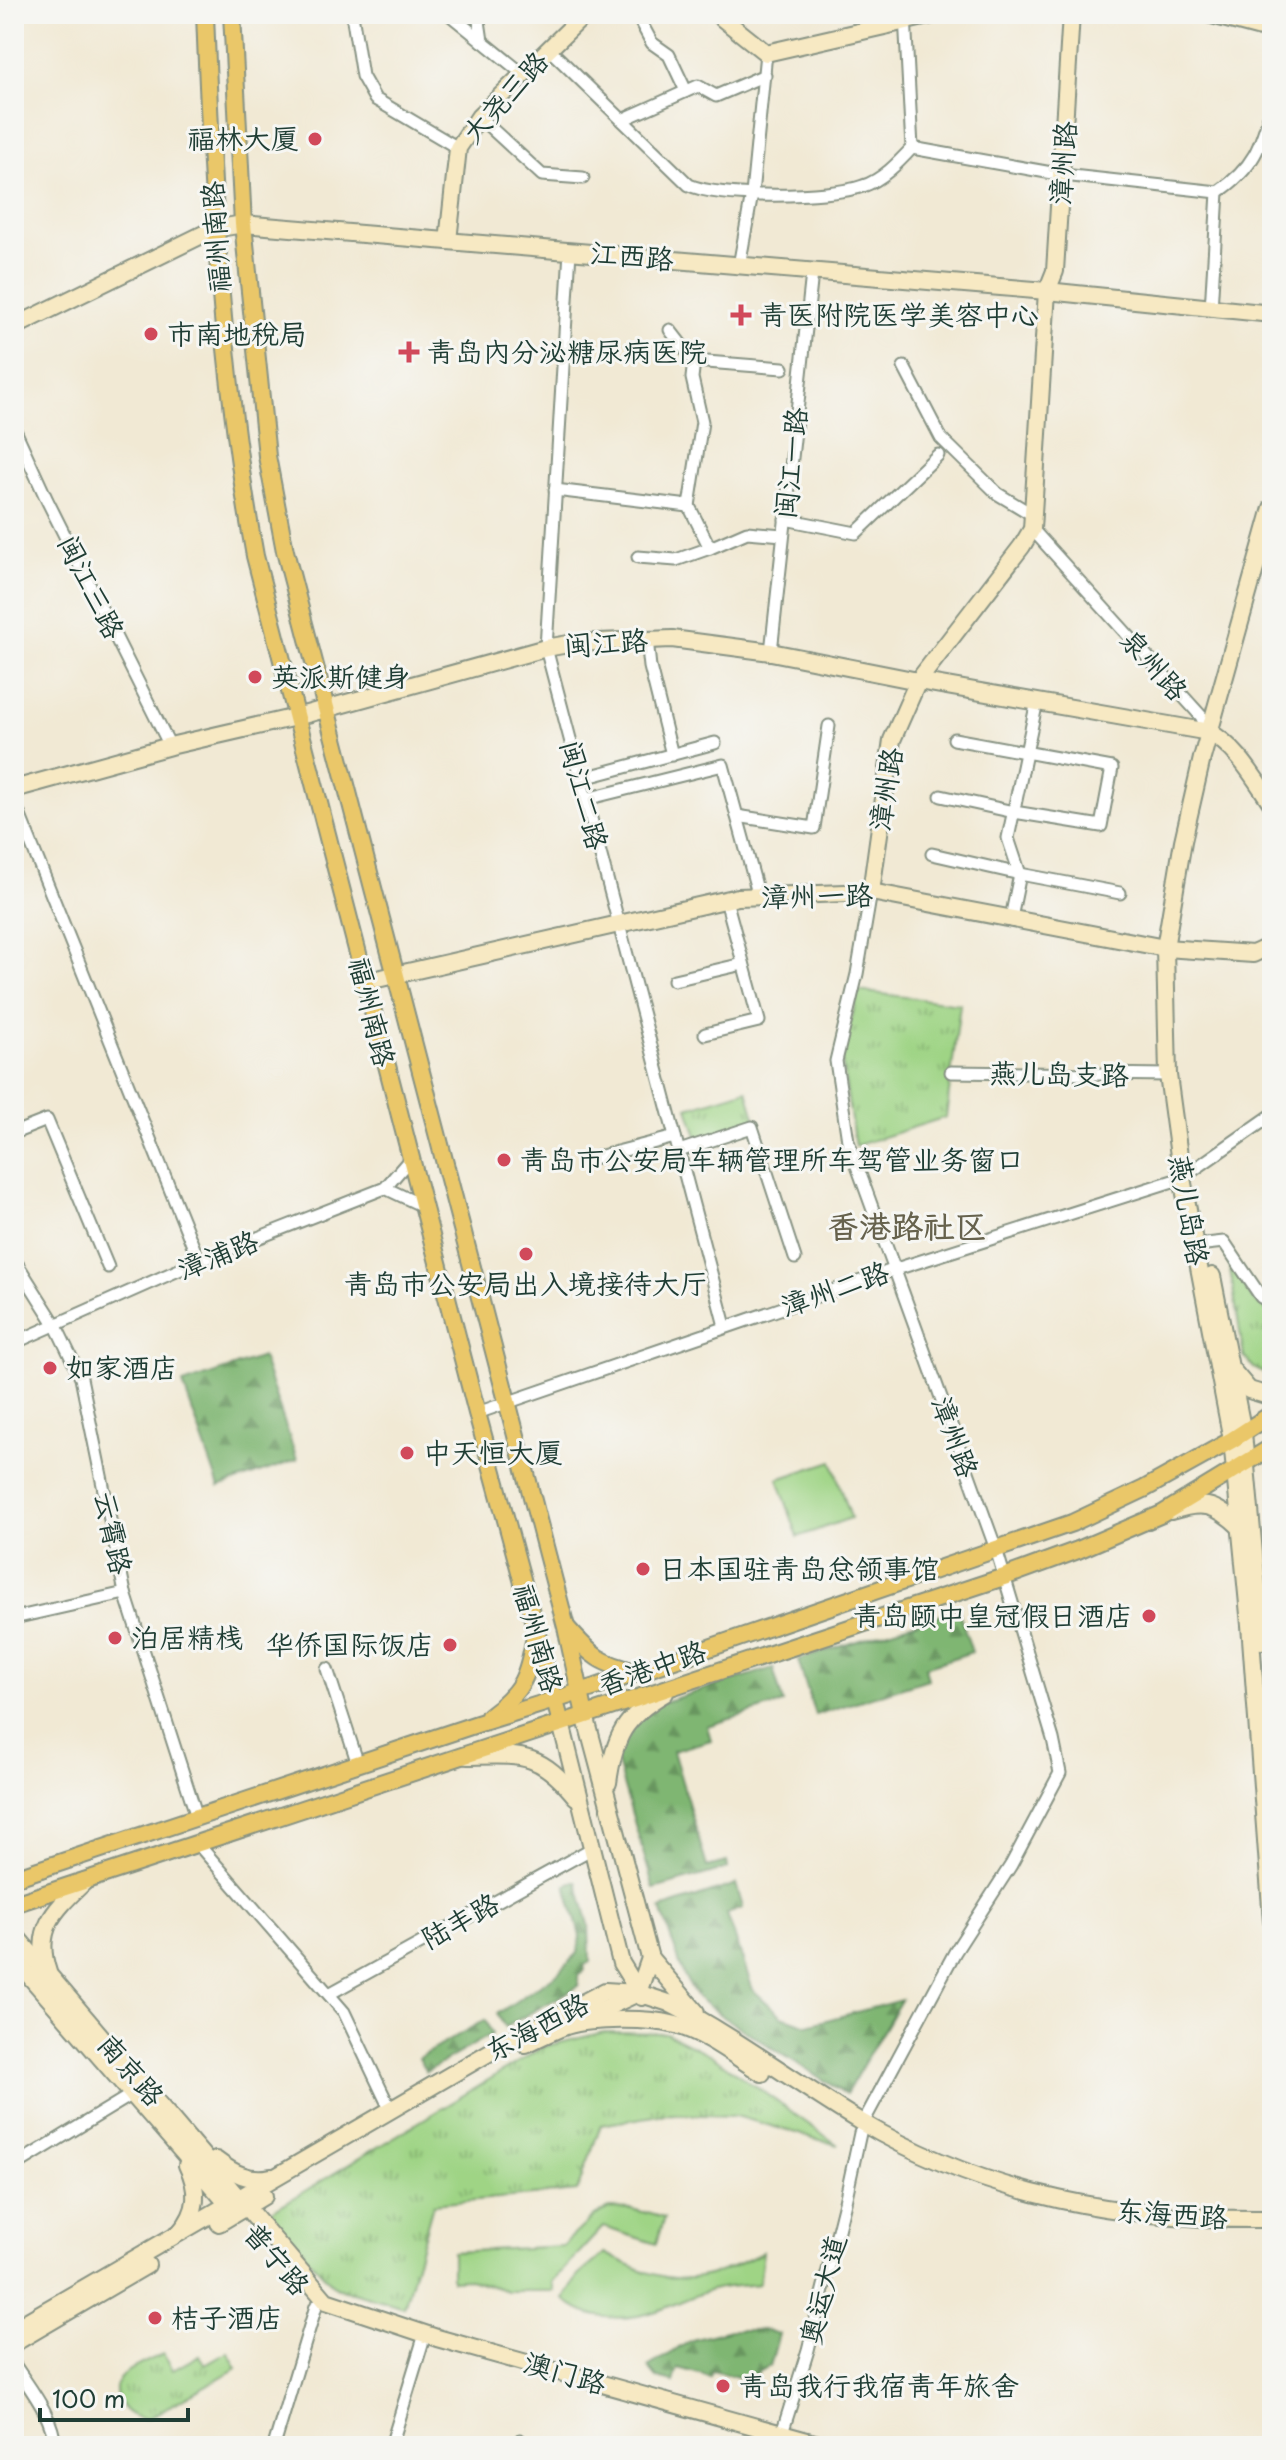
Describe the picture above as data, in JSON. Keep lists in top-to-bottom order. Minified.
{"streets":{"main road":["大尧三路","漳州路","福州南路","江西路","闽江路","泉州路","漳州一路","燕儿岛路","香港中路","东海西路","南京路","普宁路","澳门路"],"street":["闽江一路","闽江三路","闽江二路","燕儿岛支路","漳浦路","漳州二路","云霄路","陆丰路","奥运大道"]},"crossings":[["大尧三路","江西路"],["漳州路","江西路"],["漳州路","闽江路"],["漳州路","泉州路"],["漳州路","漳州一路"],["漳州路","漳州二路"],["漳州路","香港中路"],["漳州路","奥运大道"],["福州南路","江西路"],["福州南路","闽江路"],["福州南路","漳州一路"],["福州南路","漳州二路"],["福州南路","香港中路"],["福州南路","陆丰路"],["福州南路","东海西路"],["江西路","闽江一路"],["江西路","闽江二路"],["闽江一路","闽江路"],["闽江三路","闽江路"],["闽江路","泉州路"],["闽江路","闽江二路"],["闽江路","燕儿岛路"],["泉州路","燕儿岛路"],["闽江二路","漳州一路"],["闽江二路","漳州二路"],["漳州一路","燕儿岛路"],["燕儿岛支路","燕儿岛路"],["燕儿岛路","漳州二路"],["燕儿岛路","香港中路"],["漳浦路","云霄路"],["云霄路","香港中路"],["香港中路","奥运大道"],["东海西路","南京路"],["东海西路","普宁路"],["东海西路","奥运大道"],["南京路","普宁路"],["普宁路","澳门路"],["奥运大道","澳门路"]],"districts":["香港路社区"],"places":{"other":["福林大厦","市南地税局","英派斯健身","青岛市公安局车辆管理所车驾管业务窗口","青岛市公安局出入境接待大厅","如家酒店","中天恒大厦","日本国驻青岛总领事馆","青岛颐中皇冠假日酒店","泊居精栈","华侨国际饭店","桔子酒店","青岛我行我宿青年旅舍"],"health":["青医附院医学美容中心","青岛内分泌糖尿病医院"]},"scale_bar":"100 m"}
